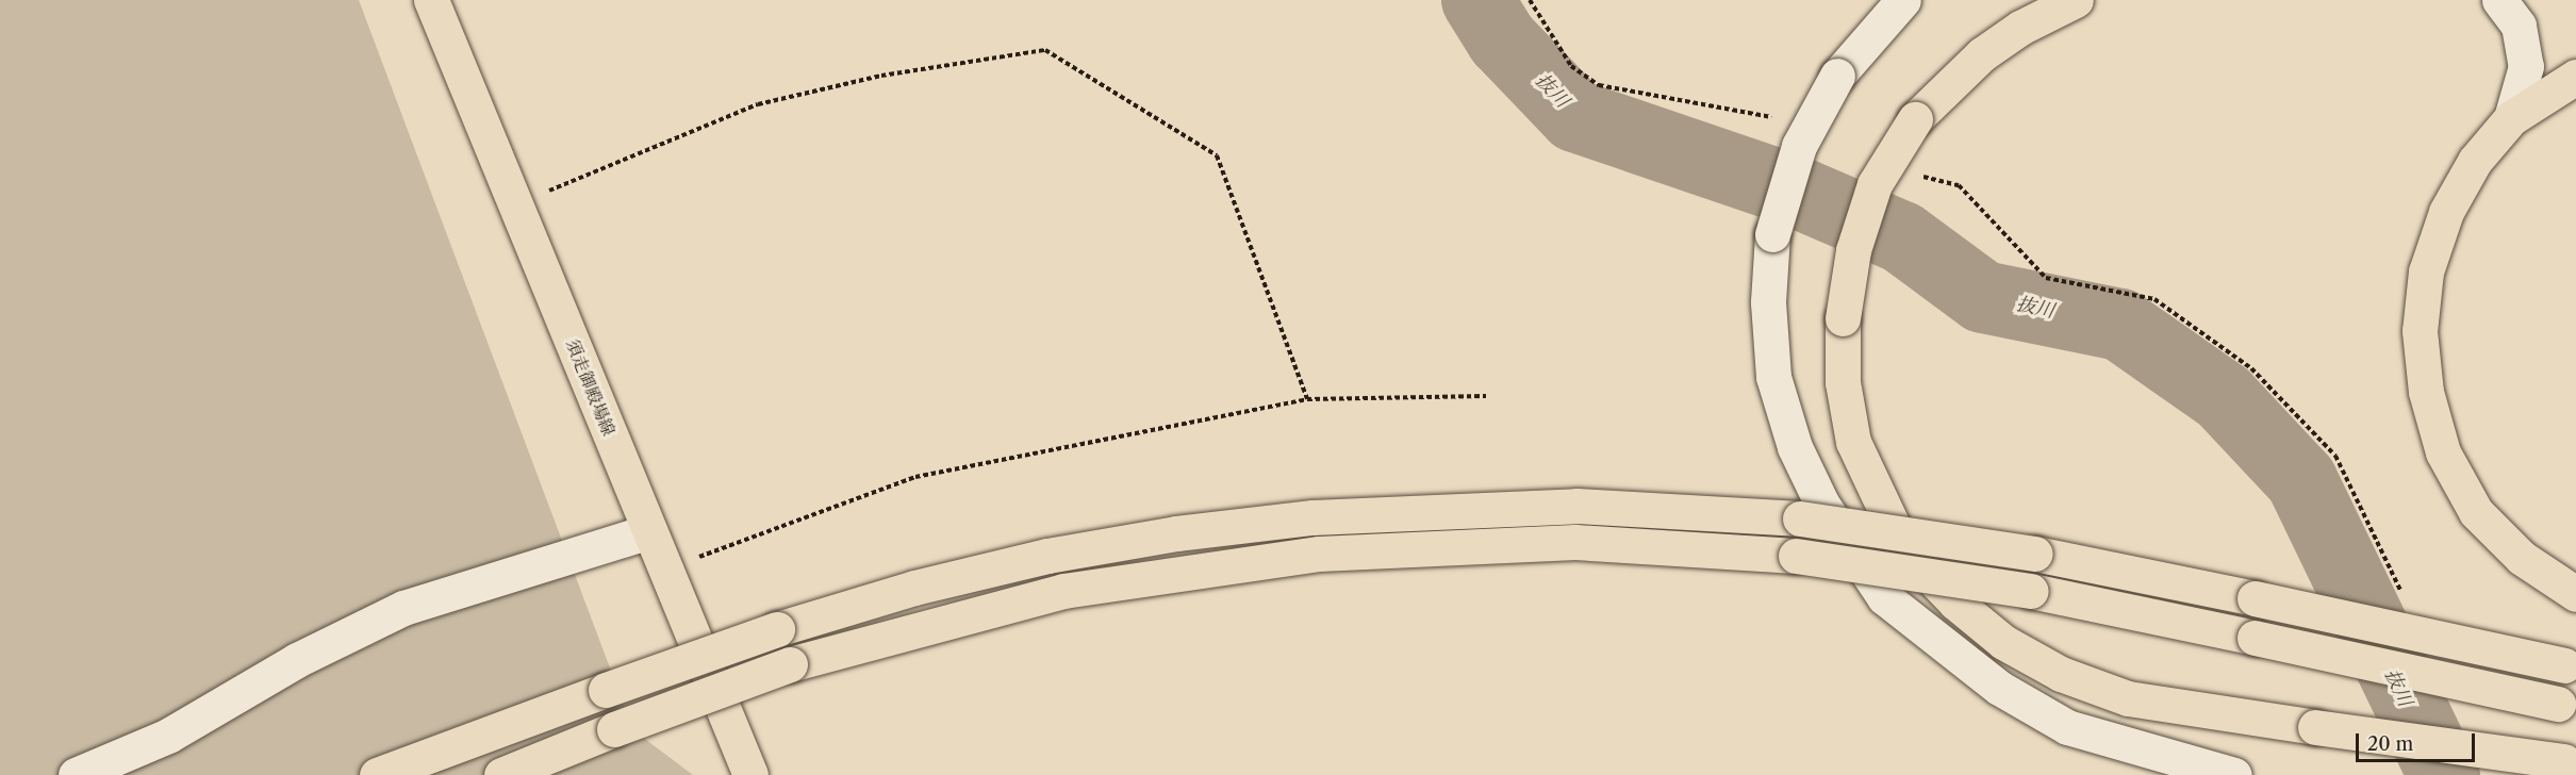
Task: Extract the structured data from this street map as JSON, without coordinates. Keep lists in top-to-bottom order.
{
  "streets": {
    "main road": ["須走御殿場線"]
  },
  "water": ["抜川"],
  "scale_bar": "20 m"
}
